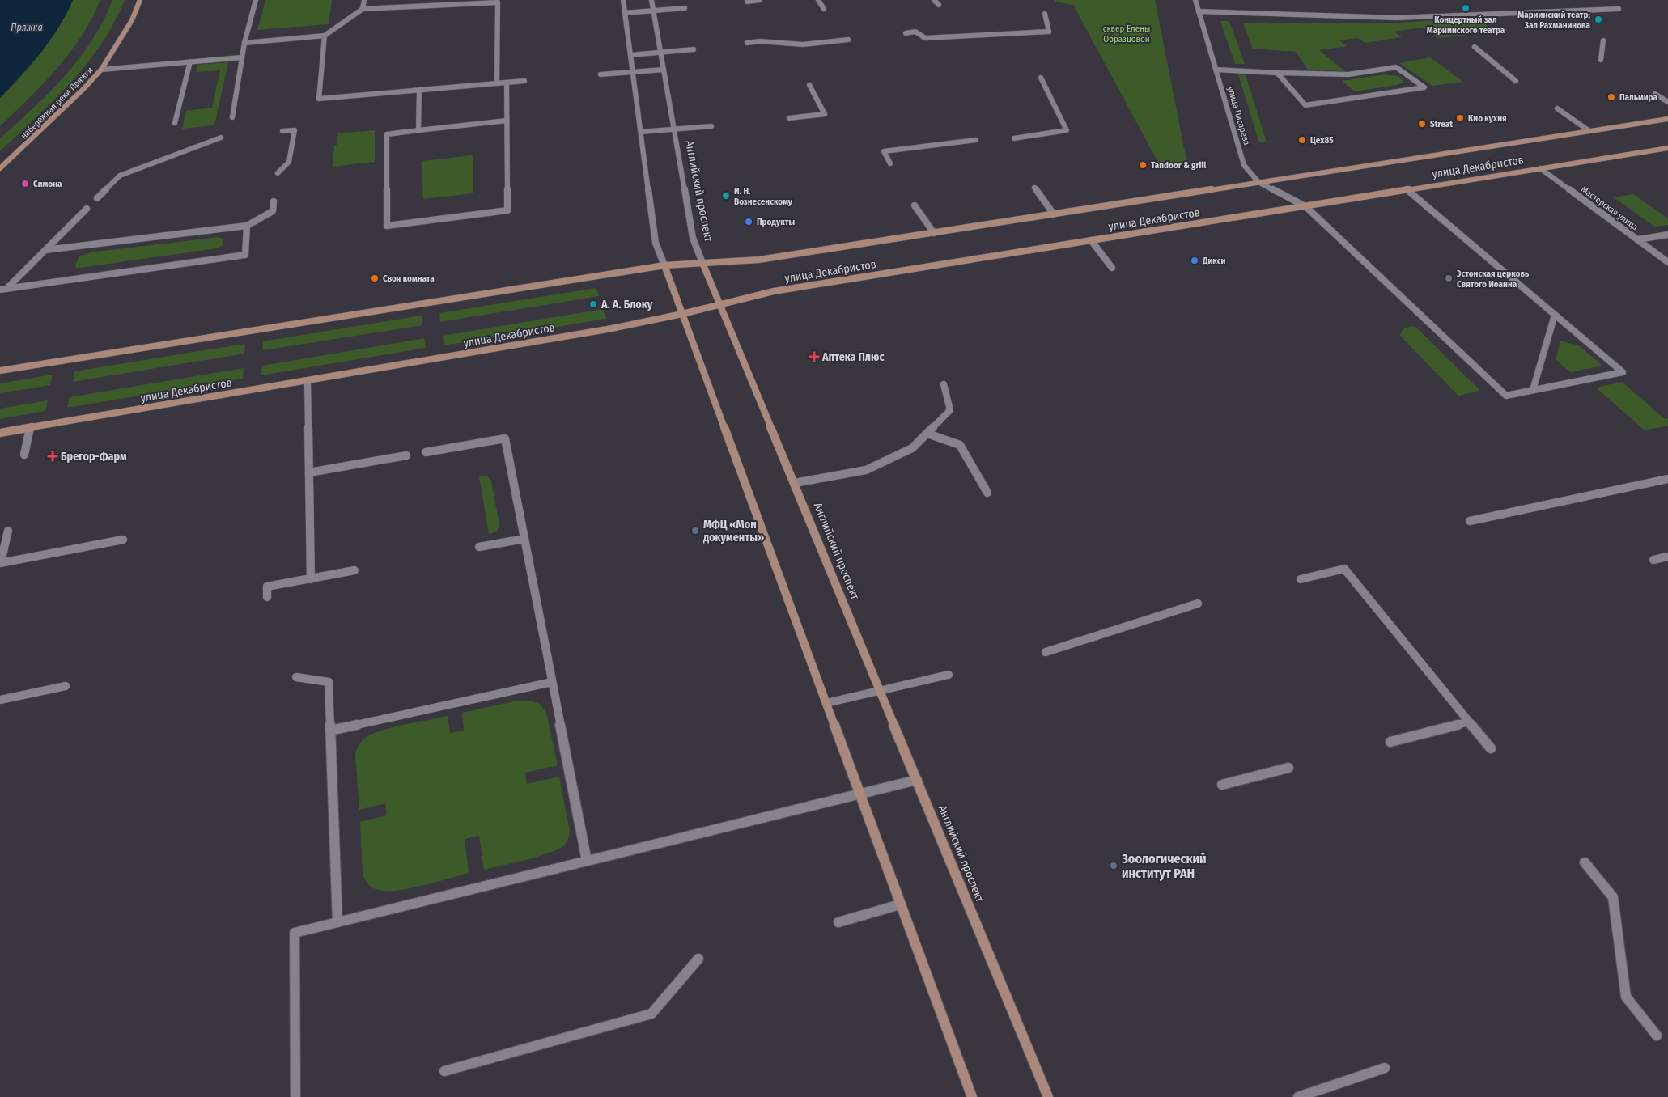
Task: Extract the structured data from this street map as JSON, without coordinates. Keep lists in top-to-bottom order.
{
  "streets": {
    "main road": ["набережная реки Пряжки", "улица Декабристов", "Английский проспект"],
    "street": ["улица Писарева", "Мастерская улица"]
  },
  "crossings": [
    ["улица Писарева", "улица Декабристов"],
    ["улица Декабристов", "Английский проспект"],
    ["улица Декабристов", "Мастерская улица"]
  ],
  "water": ["Пряжка"],
  "parks": ["сквер Елены Образцовой"],
  "places": {
    "other": [
      "Концертный зал Мариинского театра",
      "Мариинский театр; Зал Рахманинова",
      "Пальмира",
      "Кио кухня",
      "Streat",
      "Цех85",
      "Tandoor & grill",
      "Симона",
      "И. Н. Вознесенскому",
      "Продукты",
      "Дикси",
      "Своя комната",
      "Эстонская церковь Святого Иоанна",
      "А. А. Блоку",
      "МФЦ «Мои документы»",
      "Зоологический институт РАН"
    ],
    "health": ["Аптека Плюс", "Брегор-Фарм"]
  }
}
